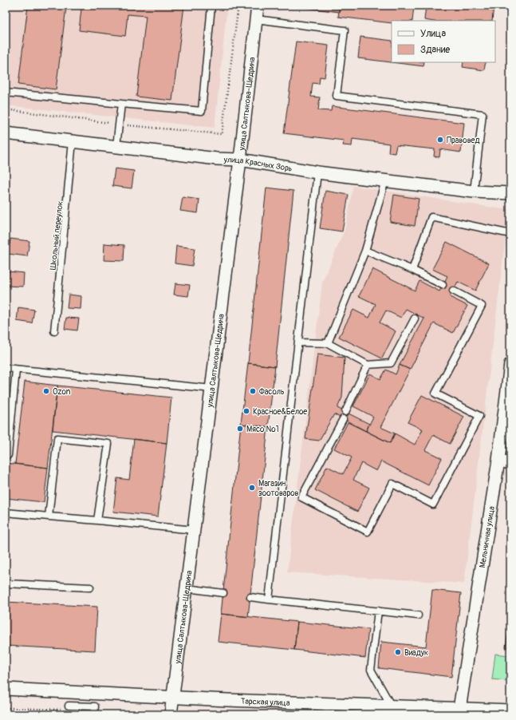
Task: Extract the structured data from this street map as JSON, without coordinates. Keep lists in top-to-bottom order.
{
  "streets": {
    "street": [
      "улица Салтыкова-Щедрина",
      "улица Красных Зорь",
      "Мельничная улица",
      "Тарская улица"
    ],
    "lane": ["Школьный переулок"]
  },
  "crossings": [
    ["улица Салтыкова-Щедрина", "улица Красных Зорь"],
    ["улица Салтыкова-Щедрина", "Тарская улица"],
    ["улица Красных Зорь", "Школьный переулок"],
    ["Мельничная улица", "Тарская улица"]
  ],
  "places": [
    "Правовед",
    "Ozon",
    "Фасоль",
    "Красное&Белое",
    "Мясо №1",
    "Магазин зоотоваров",
    "Виадук"
  ],
  "legend": ["Улица", "Здание"]
}
